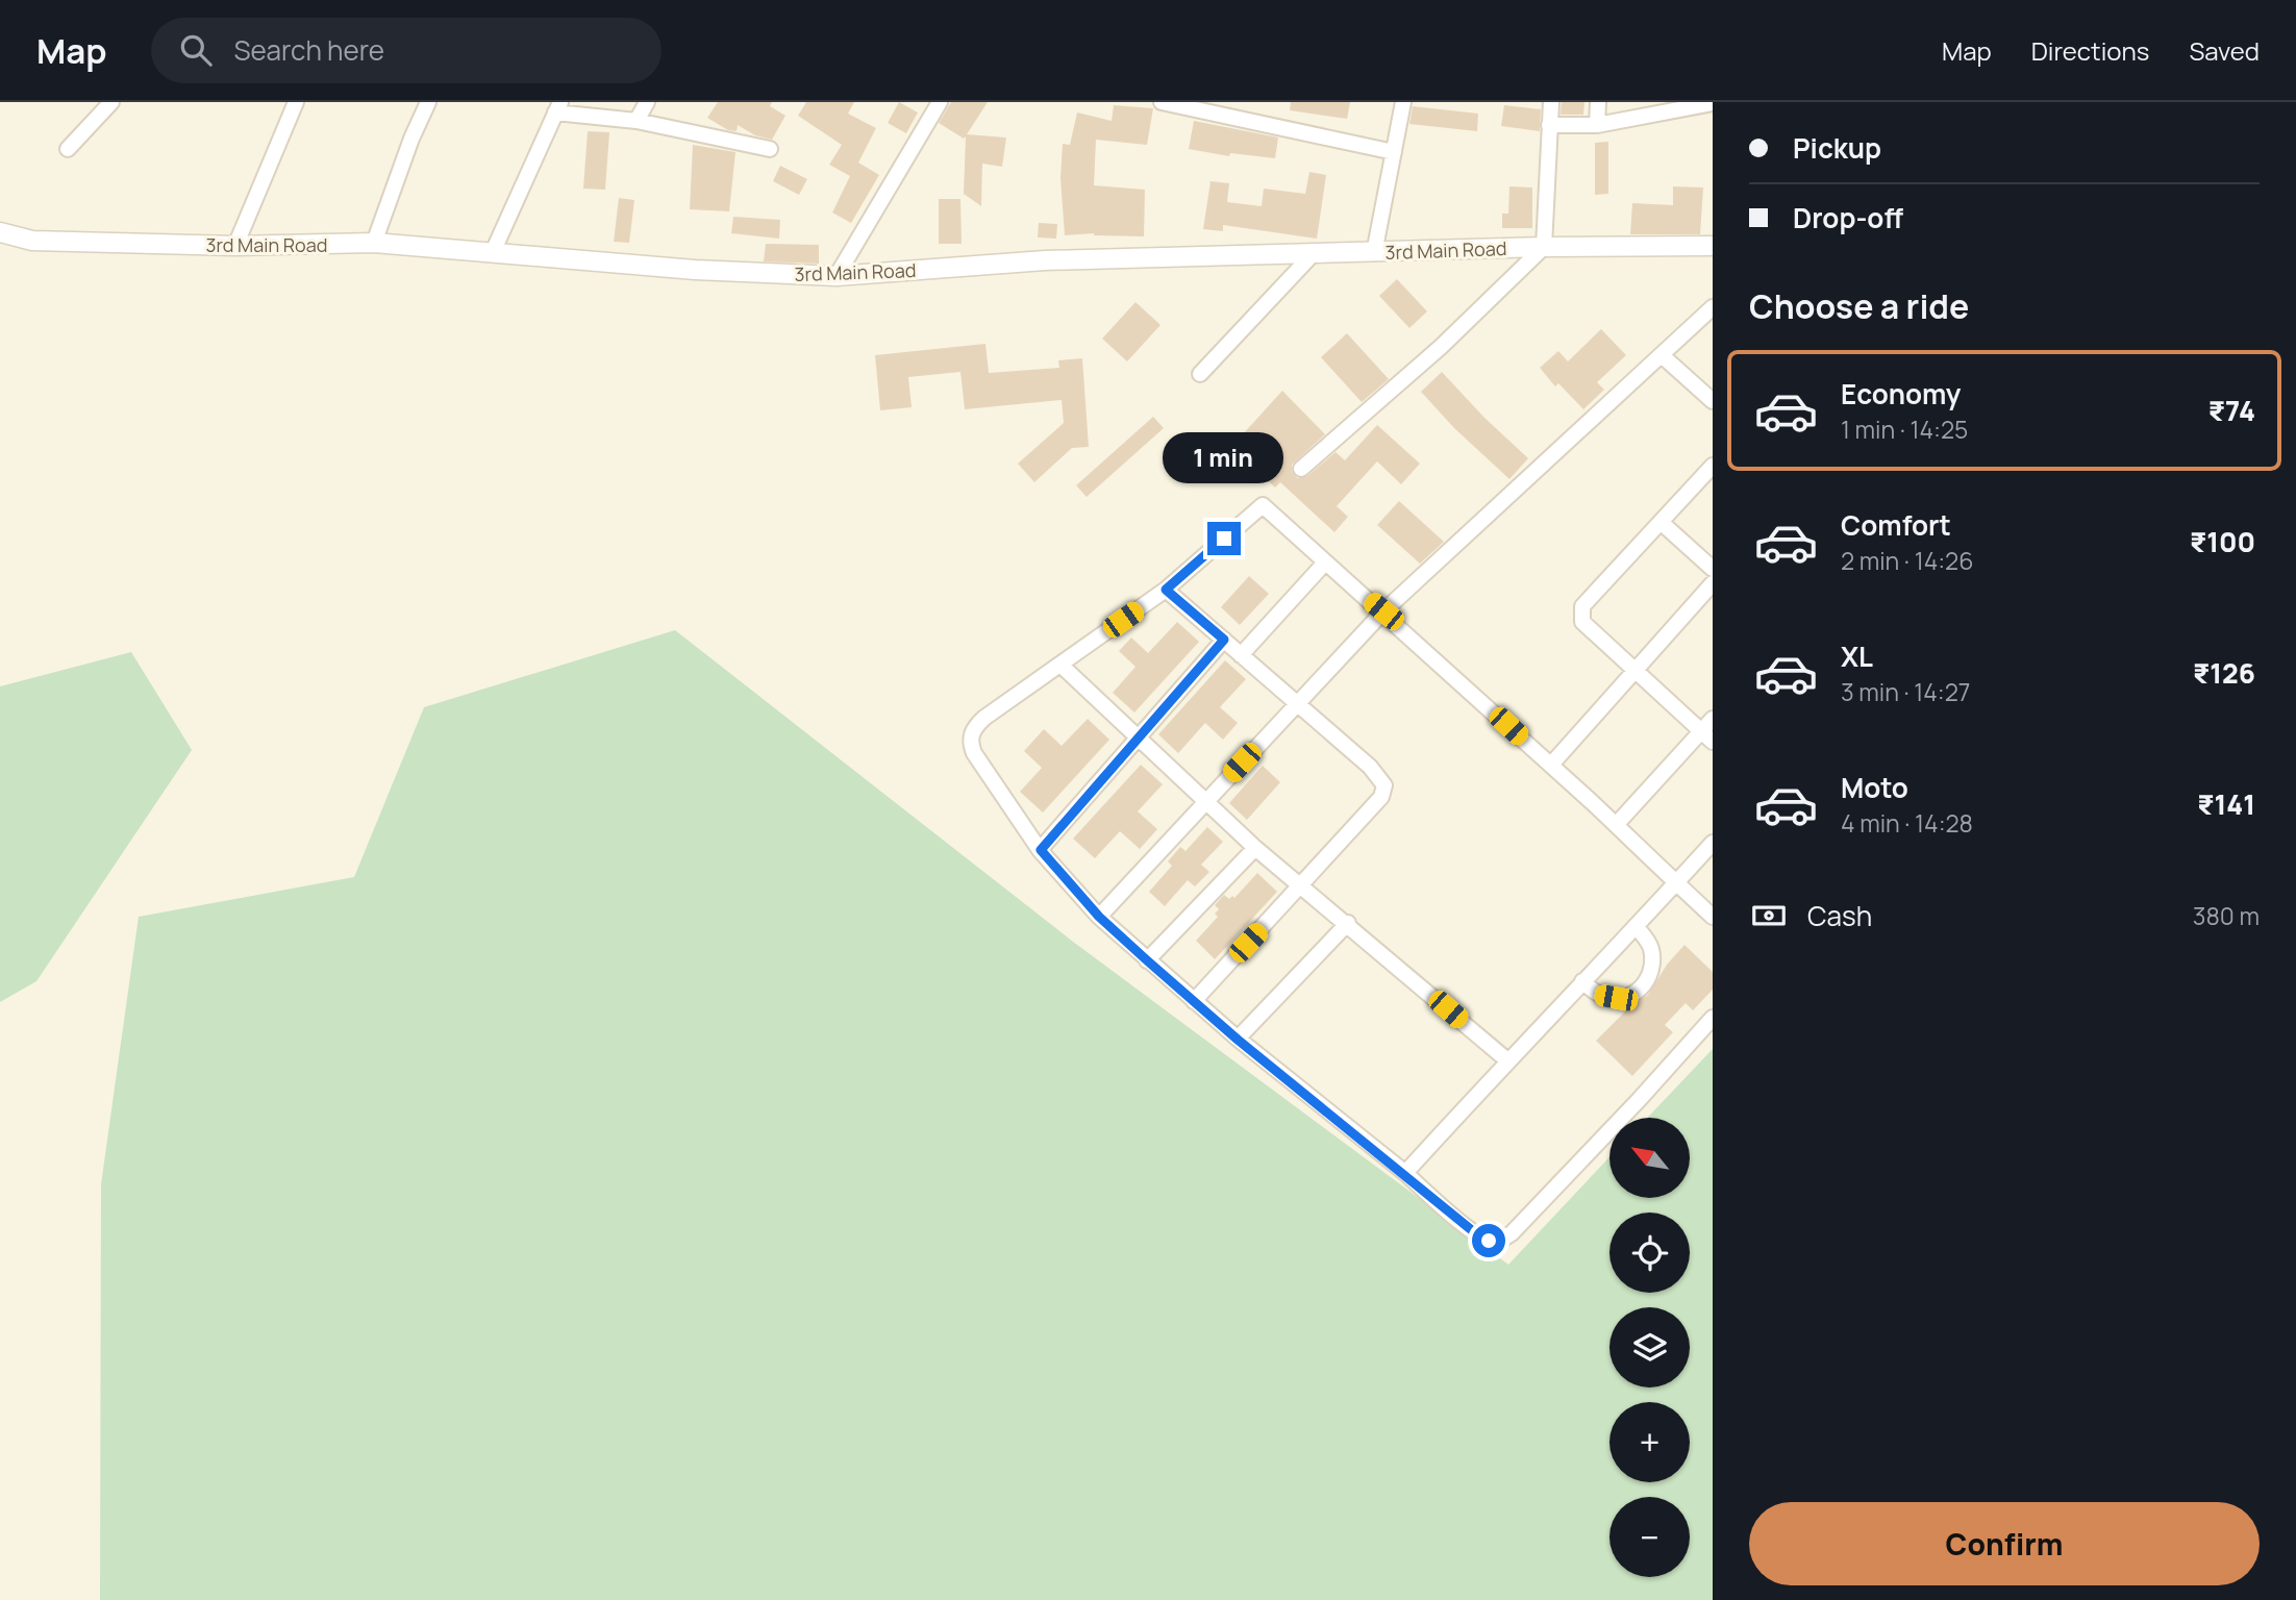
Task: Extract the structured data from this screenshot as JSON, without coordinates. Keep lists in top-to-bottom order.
{
  "streets": {
    "street": ["3rd Main Road"]
  },
  "north": "top left",
  "page": {
    "header": "Map",
    "search": "Search here",
    "nav": ["Map", "Directions", "Saved"],
    "banner": ["Pickup", "Drop-off"],
    "heading": "Choose a ride",
    "list": [
      {
        "name": "Economy",
        "note": "1 min · 14:25",
        "value": "₹74"
      },
      {
        "name": "Comfort",
        "note": "2 min · 14:26",
        "value": "₹100"
      },
      {
        "name": "XL",
        "note": "3 min · 14:27",
        "value": "₹126"
      },
      {
        "name": "Moto",
        "note": "4 min · 14:28",
        "value": "₹141"
      }
    ],
    "bubble": "1 min",
    "pay": ["Cash", "380 m"],
    "map_buttons": ["+", "−"],
    "buttons": "Confirm"
  }
}
